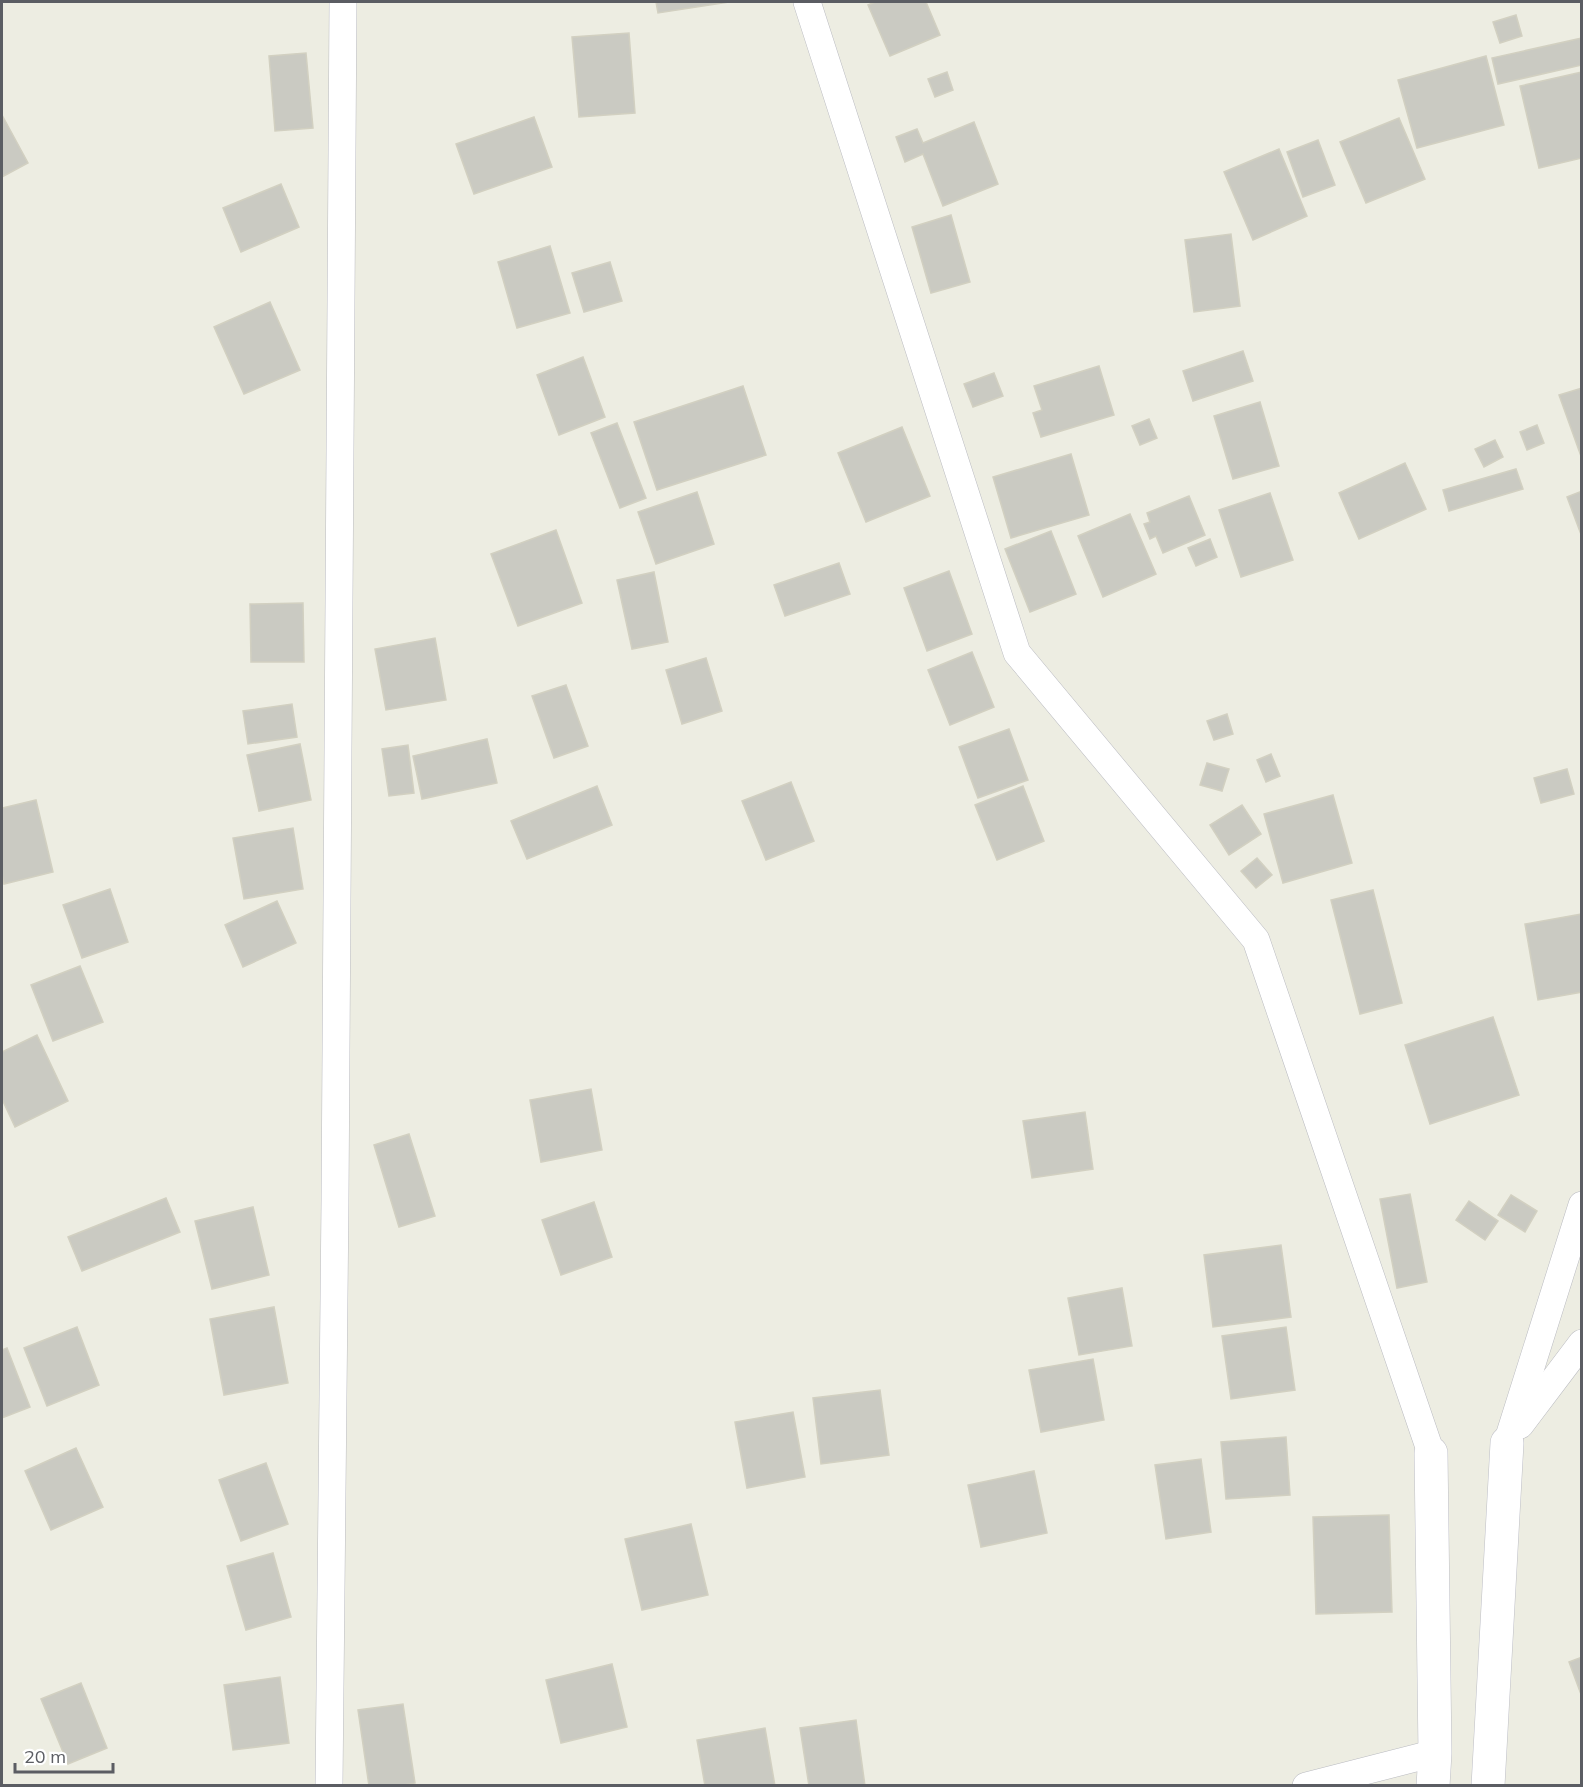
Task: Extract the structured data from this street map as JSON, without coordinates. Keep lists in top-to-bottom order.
{
  "scale_bar": "20 m"
}
